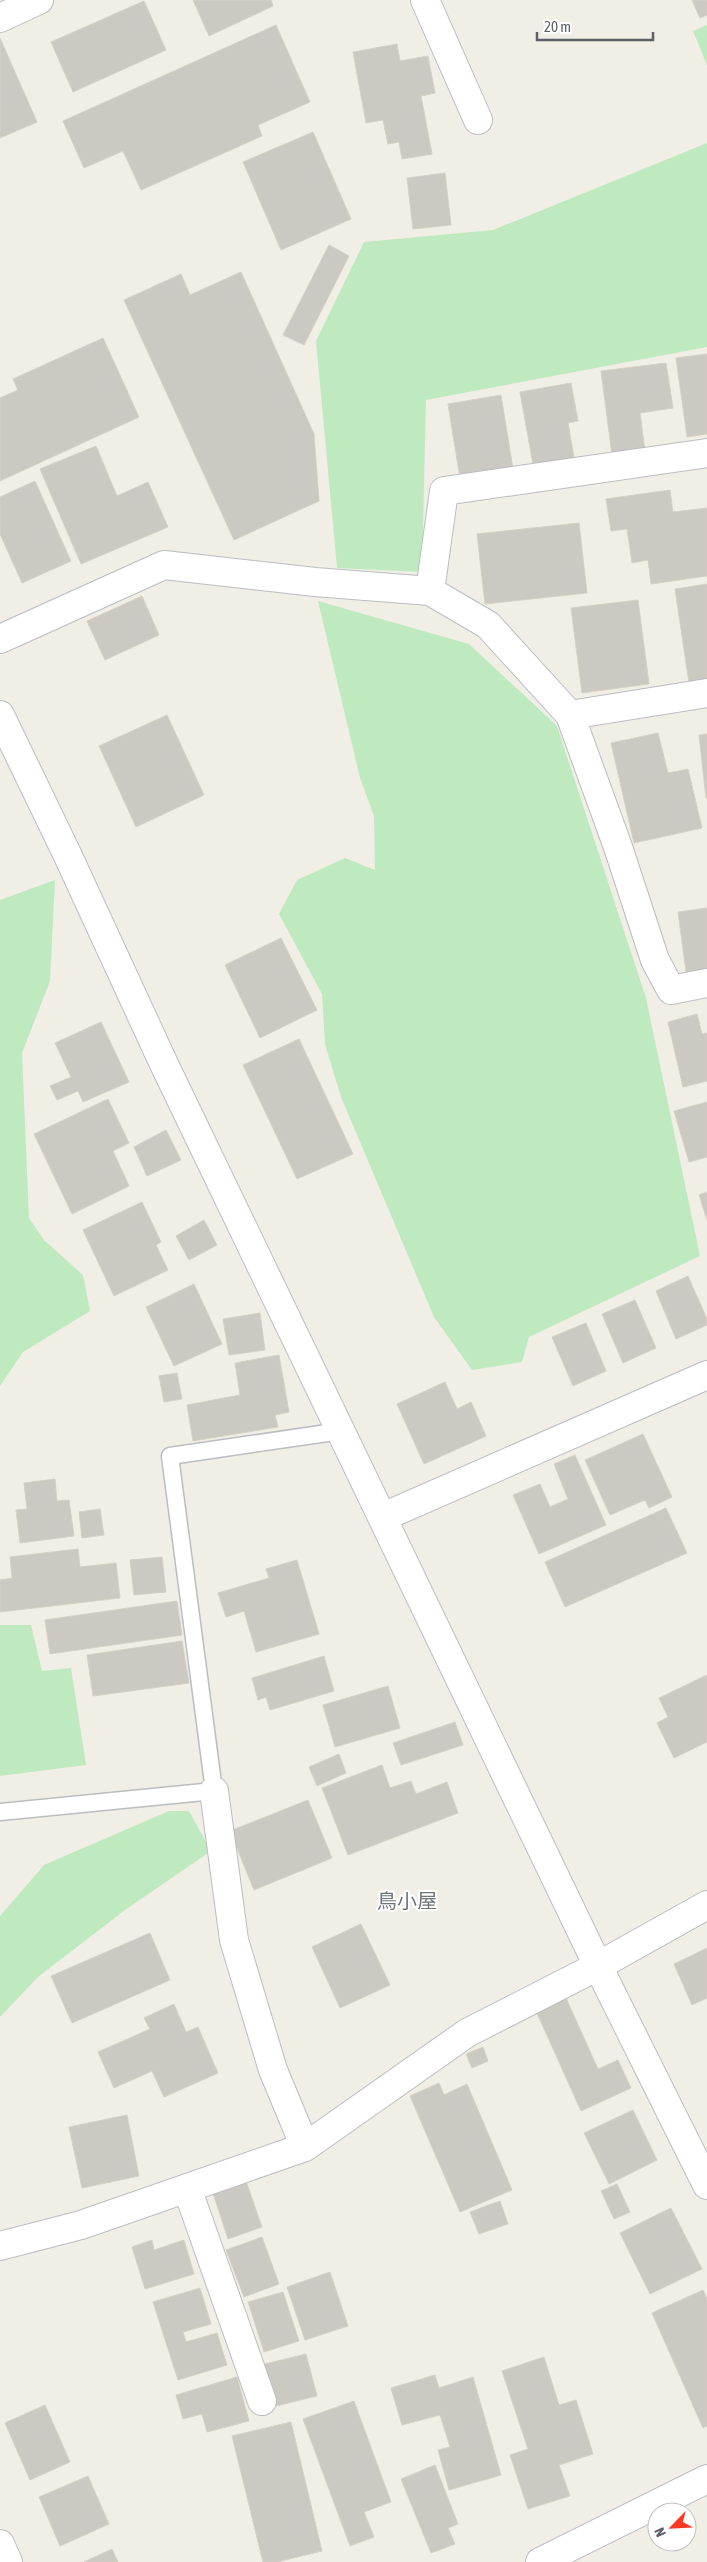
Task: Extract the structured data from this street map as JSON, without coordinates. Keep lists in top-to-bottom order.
{
  "districts": ["鳥小屋"],
  "scale_bar": "20 m",
  "north": "bottom left"
}
